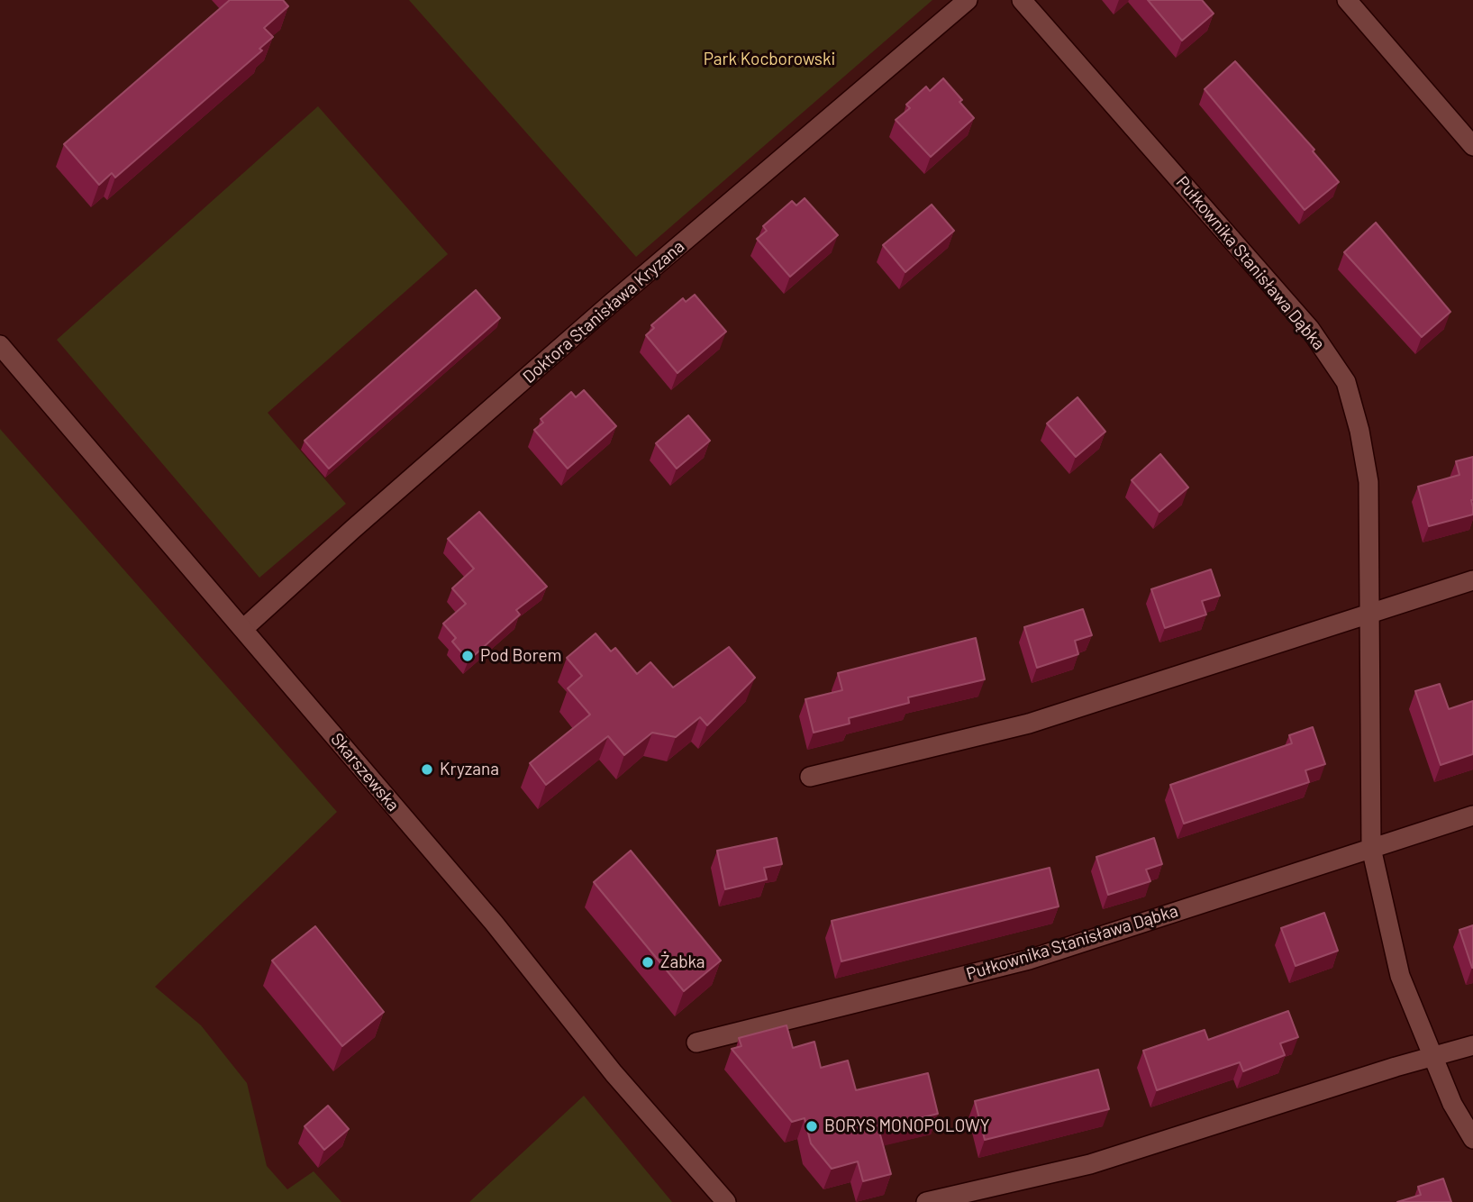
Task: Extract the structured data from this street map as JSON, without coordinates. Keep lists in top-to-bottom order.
{
  "streets": {
    "street": ["Pułkownika Stanisława Dąbka", "Doktora Stanisława Kryzana", "Skarszewska"]
  },
  "crossings": [
    ["Doktora Stanisława Kryzana", "Skarszewska"]
  ],
  "parks": ["Park Kocborowski"],
  "places": [
    "Pod Borem",
    "Kryzana",
    "Żabka",
    "BORYS MONOPOLOWY"
  ]
}
